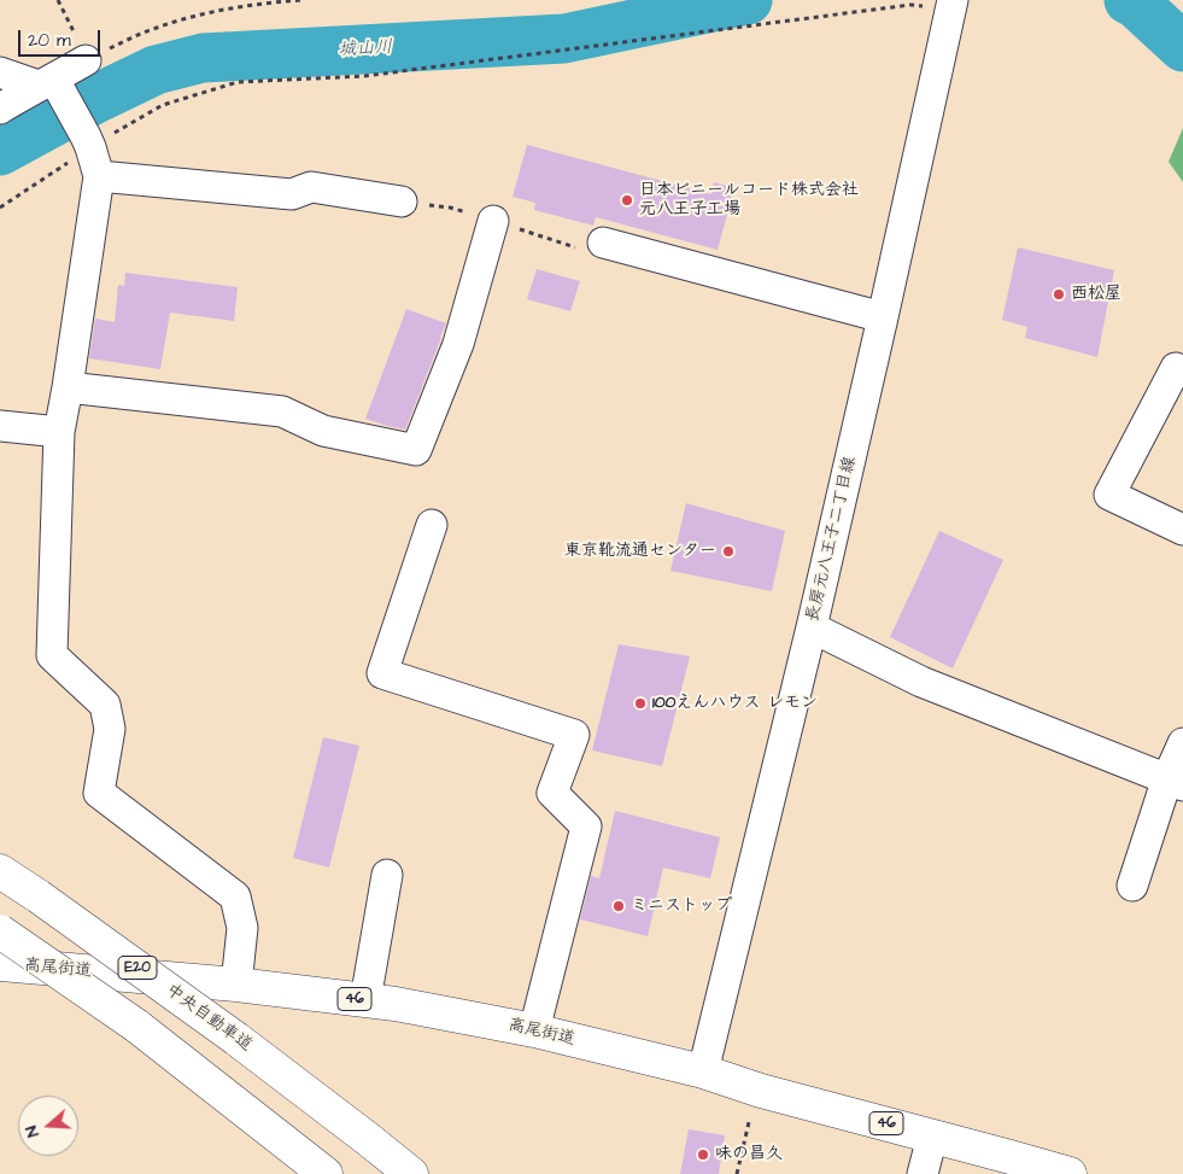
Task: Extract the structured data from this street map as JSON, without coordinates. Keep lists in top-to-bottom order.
{
  "streets": {
    "main road": [
      "E20",
      "高尾街道",
      "46",
      "中央自動車道"
    ],
    "street": ["長房元八王子二丁目線"]
  },
  "crossings": [
    ["長房元八王子二丁目線", "高尾街道"]
  ],
  "water": ["城山川"],
  "places": [
    "日本ビニールコード株式会社 元八王子工場",
    "西松屋",
    "東京靴流通センター",
    "100えんハウス レモン",
    "ミニストップ",
    "味の昌久"
  ],
  "scale_bar": "20 m",
  "north": "left"
}
